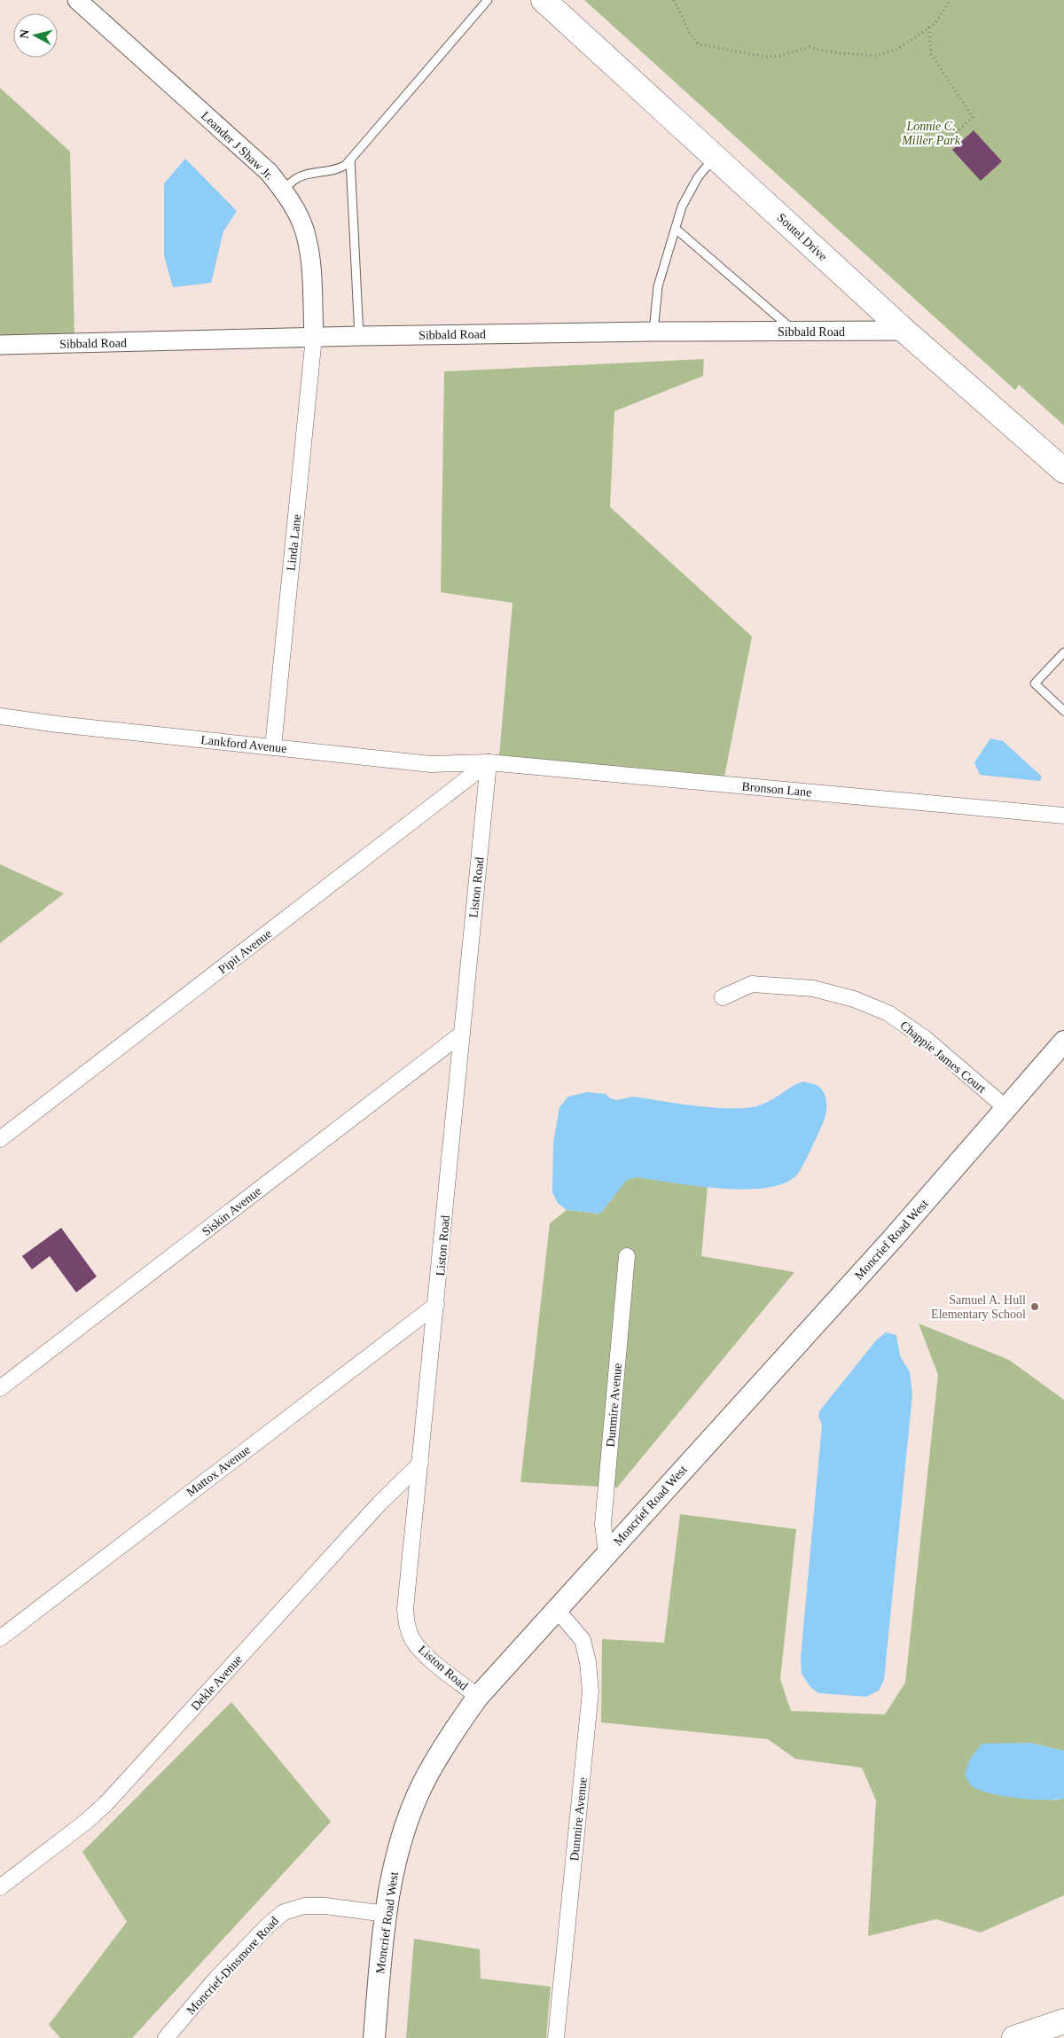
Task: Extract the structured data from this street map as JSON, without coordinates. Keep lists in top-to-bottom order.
{
  "streets": {
    "main road": ["Soutel Drive", "Moncrief Road West"],
    "street": [
      "Leander J Shaw Jr.",
      "Sibbald Road",
      "Linda Lane",
      "Lankford Avenue",
      "Bronson Lane",
      "Liston Road",
      "Pipit Avenue",
      "Chappie James Court",
      "Siskin Avenue",
      "Dunmire Avenue",
      "Mattox Avenue",
      "Dekle Avenue",
      "Moncrief-Dinsmore Road"
    ]
  },
  "crossings": [
    ["Leander J Shaw Jr.", "Sibbald Road"],
    ["Leander J Shaw Jr.", "Linda Lane"],
    ["Soutel Drive", "Sibbald Road"],
    ["Sibbald Road", "Linda Lane"],
    ["Linda Lane", "Lankford Avenue"],
    ["Lankford Avenue", "Bronson Lane"],
    ["Lankford Avenue", "Liston Road"],
    ["Lankford Avenue", "Pipit Avenue"],
    ["Bronson Lane", "Liston Road"],
    ["Bronson Lane", "Pipit Avenue"],
    ["Liston Road", "Pipit Avenue"],
    ["Liston Road", "Siskin Avenue"],
    ["Liston Road", "Moncrief Road West"],
    ["Liston Road", "Mattox Avenue"],
    ["Liston Road", "Dekle Avenue"],
    ["Chappie James Court", "Moncrief Road West"],
    ["Moncrief Road West", "Dunmire Avenue"],
    ["Moncrief Road West", "Moncrief-Dinsmore Road"]
  ],
  "parks": ["Lonnie C. Miller Park"],
  "places": ["Samuel A. Hull Elementary School"],
  "north": "left"
}
